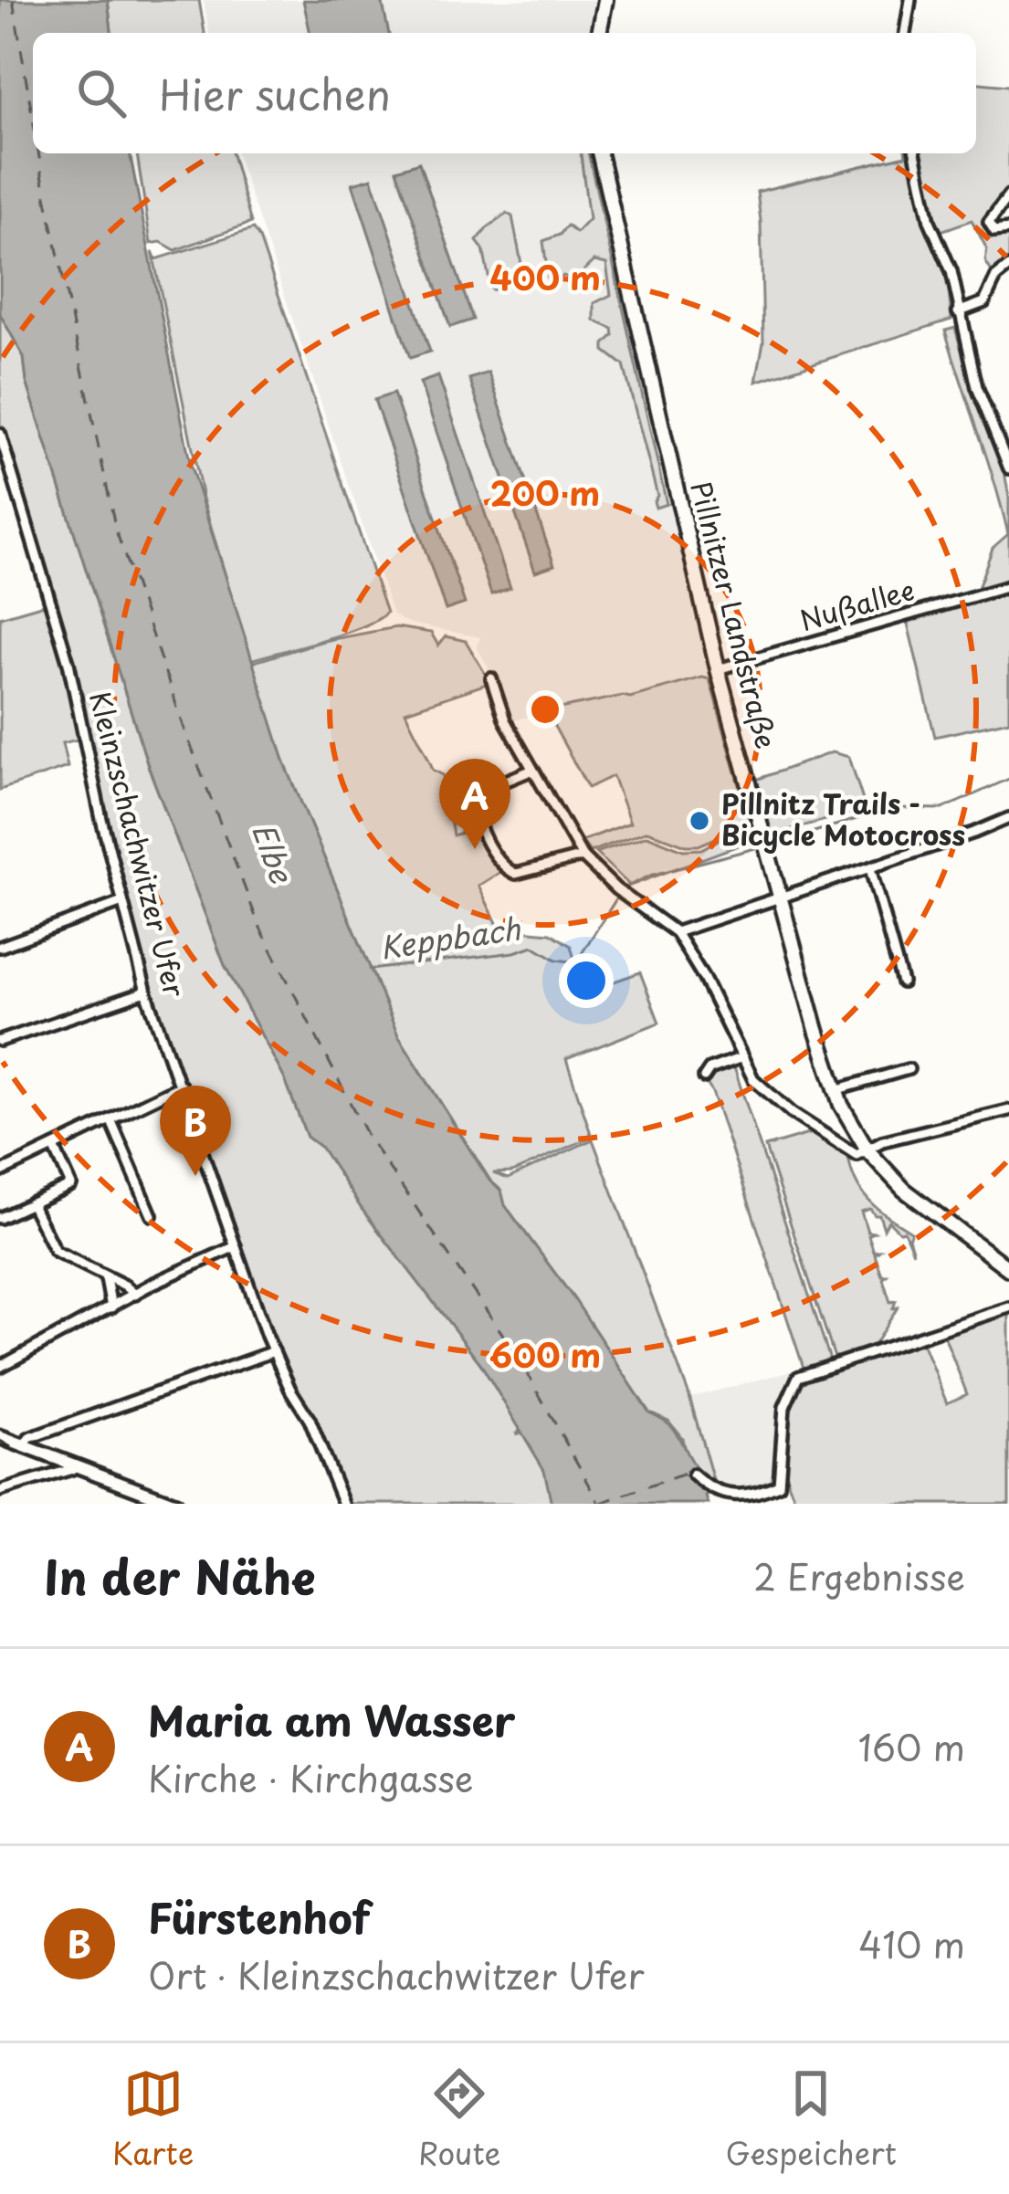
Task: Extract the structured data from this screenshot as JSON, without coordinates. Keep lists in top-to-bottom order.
{
  "streets": {
    "main road": ["Pillnitzer Landstraße"],
    "street": ["Nußallee", "Kleinzschachwitzer Ufer"]
  },
  "crossings": [
    ["Nußallee", "Pillnitzer Landstraße"]
  ],
  "water": ["Elbe", "Keppbach"],
  "places": ["Pillnitz Trails - Bicycle Motocross"],
  "page": {
    "search": "Hier suchen",
    "pins": ["A", "B"],
    "heading": ["In der Nähe", "2 Ergebnisse"],
    "list": [
      {
        "mark": "A",
        "name": "Maria am Wasser",
        "note": "Kirche · Kirchgasse",
        "value": "160 m"
      },
      {
        "mark": "B",
        "name": "Fürstenhof",
        "note": "Ort · Kleinzschachwitzer Ufer",
        "value": "410 m"
      }
    ],
    "nav": ["Karte", "Route", "Gespeichert"]
  },
  "rings": ["400 m", "200 m", "600 m"]
}
